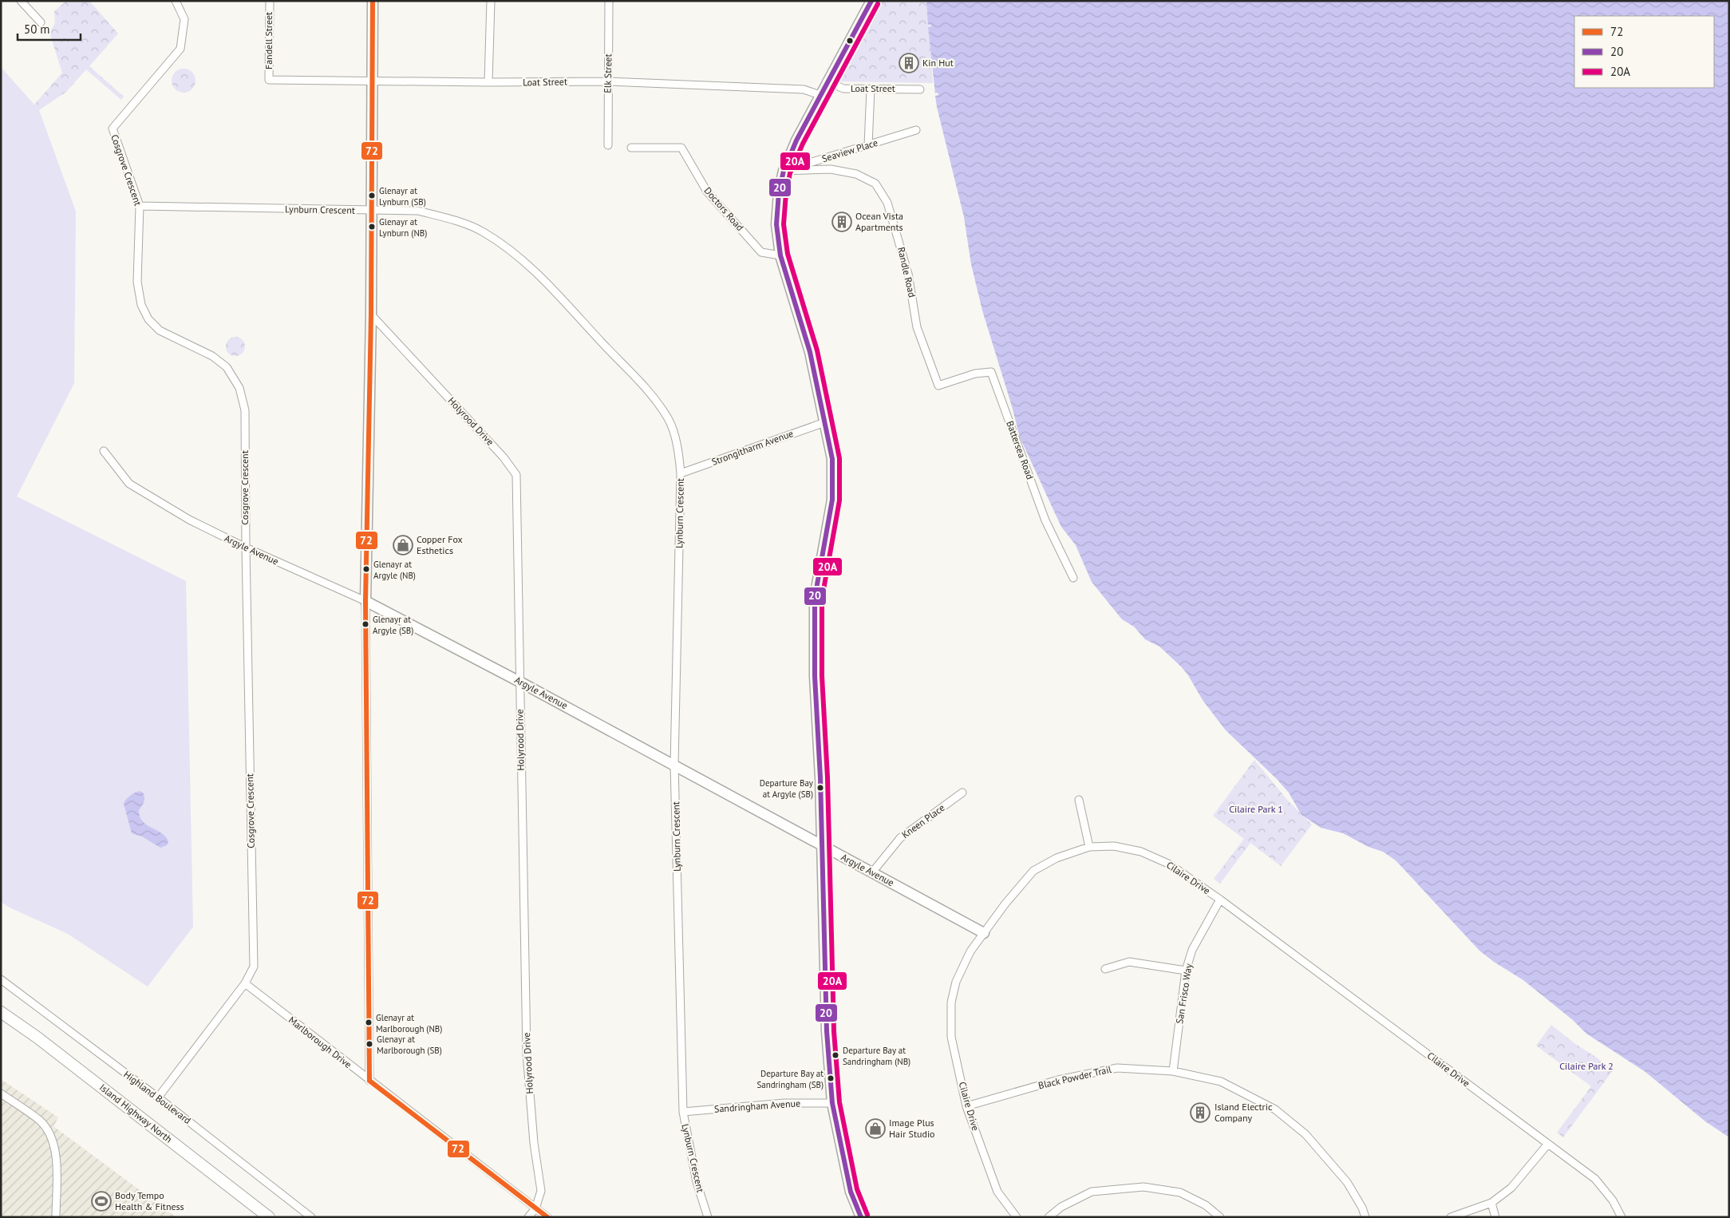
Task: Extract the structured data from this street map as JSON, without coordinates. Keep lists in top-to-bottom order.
{
  "streets": {
    "main road": ["Island Highway North"],
    "street": [
      "Fandell Street",
      "Elk Street",
      "Loat Street",
      "Seaview Place",
      "Cosgrove Crescent",
      "Doctors Road",
      "Lynburn Crescent",
      "Randle Road",
      "Holyrood Drive",
      "Strongitharm Avenue",
      "Battersea Road",
      "Argyle Avenue",
      "Kneen Place",
      "Cilaire Drive",
      "San Frisco Way",
      "Marlborough Drive",
      "Black Powder Trail",
      "Highland Boulevard",
      "Sandringham Avenue"
    ]
  },
  "crossings": [
    ["Fandell Street", "Loat Street"],
    ["Elk Street", "Loat Street"],
    ["Seaview Place", "Randle Road"],
    ["Cosgrove Crescent", "Lynburn Crescent"],
    ["Cosgrove Crescent", "Argyle Avenue"],
    ["Cosgrove Crescent", "Marlborough Drive"],
    ["Cosgrove Crescent", "Highland Boulevard"],
    ["Lynburn Crescent", "Strongitharm Avenue"],
    ["Lynburn Crescent", "Argyle Avenue"],
    ["Lynburn Crescent", "Sandringham Avenue"],
    ["Randle Road", "Battersea Road"],
    ["Holyrood Drive", "Argyle Avenue"],
    ["Holyrood Drive", "Marlborough Drive"],
    ["Argyle Avenue", "Kneen Place"],
    ["Argyle Avenue", "Cilaire Drive"],
    ["Cilaire Drive", "San Frisco Way"],
    ["Cilaire Drive", "Black Powder Trail"],
    ["San Frisco Way", "Black Powder Trail"]
  ],
  "parks": ["Cilaire Park 1", "Cilaire Park 2"],
  "places": {
    "building": ["Kin Hut", "Ocean Vista Apartments", "Island Electric Company"],
    "other": [
      "Glenayr at Lynburn (SB)",
      "Glenayr at Lynburn (NB)",
      "Glenayr at Argyle (NB)",
      "Glenayr at Argyle (SB)",
      "Departure Bay at Argyle (SB)",
      "Glenayr at Marlborough (NB)",
      "Glenayr at Marlborough (SB)",
      "Departure Bay at Sandringham (NB)",
      "Departure Bay at Sandringham (SB)"
    ],
    "shop": ["Copper Fox Esthetics", "Image Plus Hair Studio"],
    "sports": ["Body Tempo Health & Fitness"]
  },
  "lines": ["transit line 72", "transit line 20", "transit line 20A"],
  "legend": ["72", "20", "20A"],
  "scale_bar": "50 m"
}
